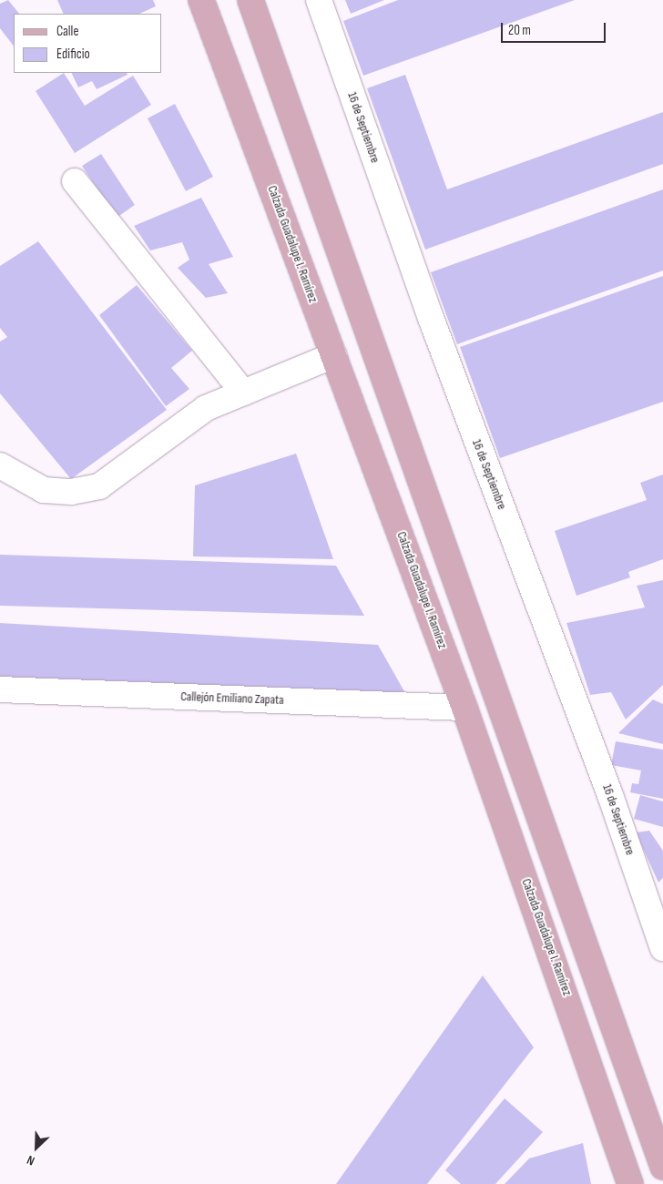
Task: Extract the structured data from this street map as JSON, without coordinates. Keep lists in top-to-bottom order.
{
  "streets": {
    "main road": ["Calzada Guadalupe I. Ramírez"],
    "street": ["16 de Septiembre", "Callejón Emiliano Zapata"]
  },
  "crossings": [
    ["Calzada Guadalupe I. Ramírez", "Callejón Emiliano Zapata"]
  ],
  "legend": ["Calle", "Edificio"],
  "scale_bar": "20 m",
  "north": "bottom left"
}
